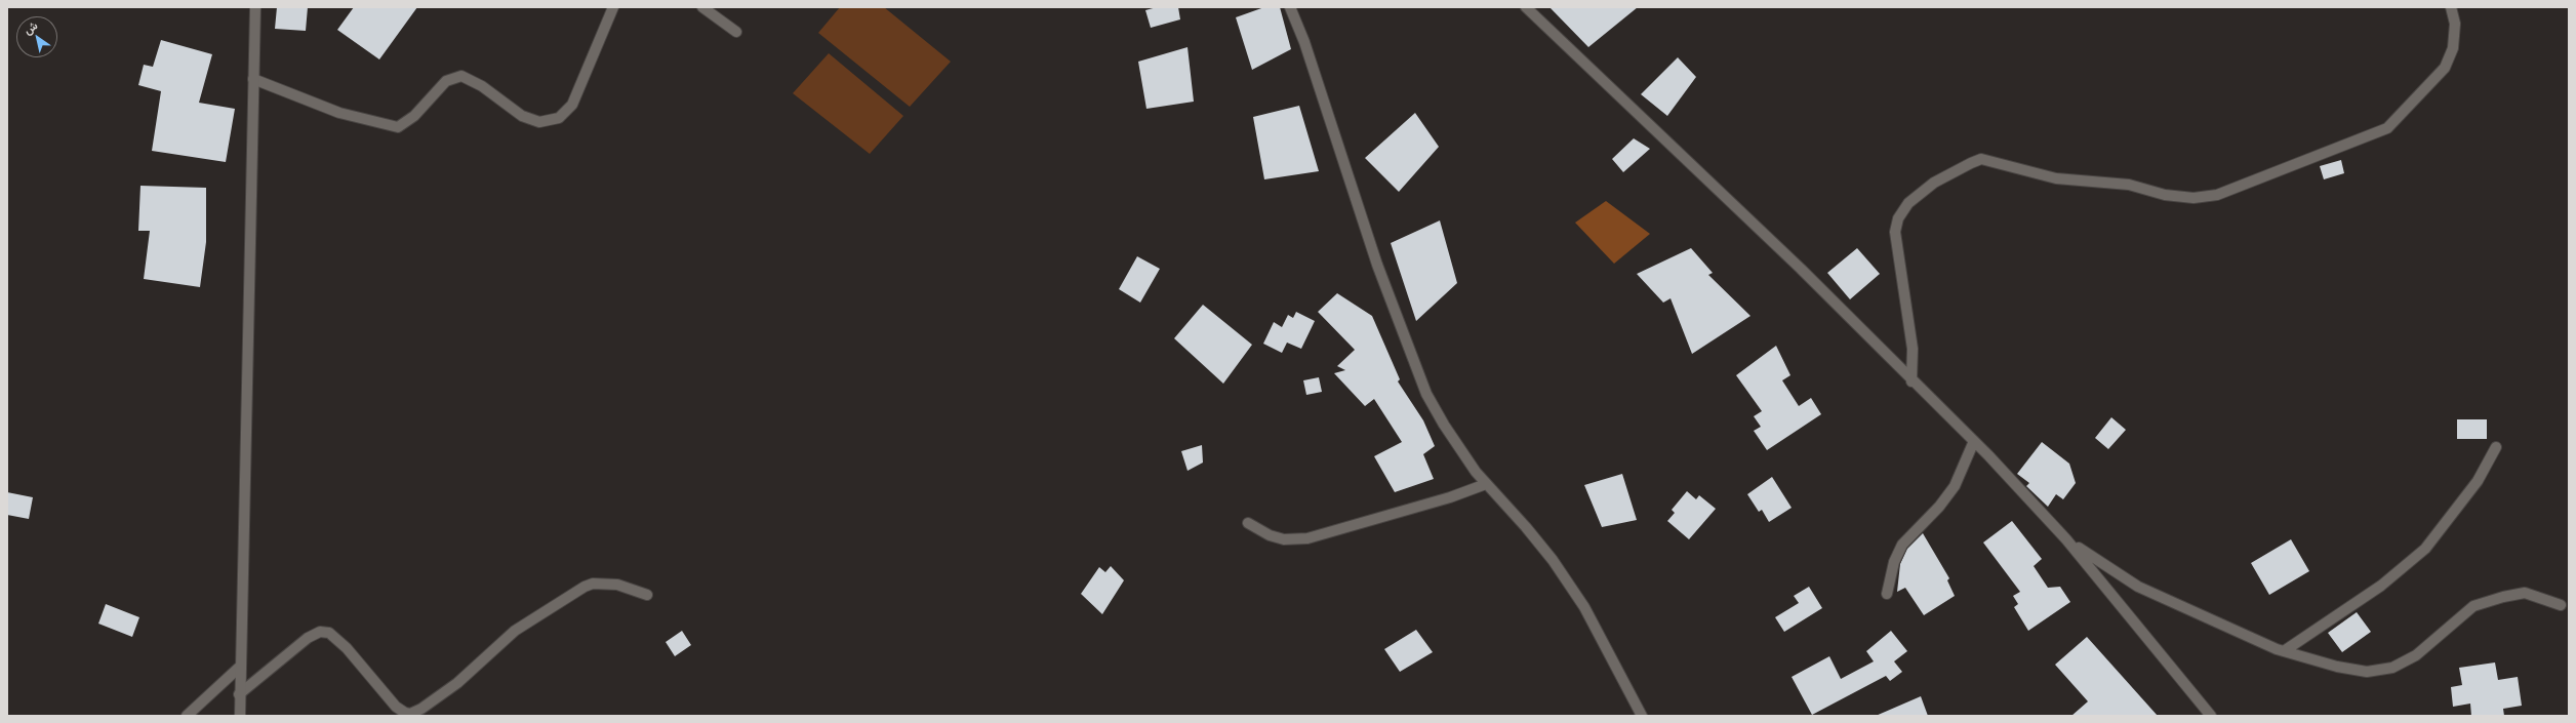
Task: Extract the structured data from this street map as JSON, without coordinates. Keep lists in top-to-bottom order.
{
  "north": "top left"
}
